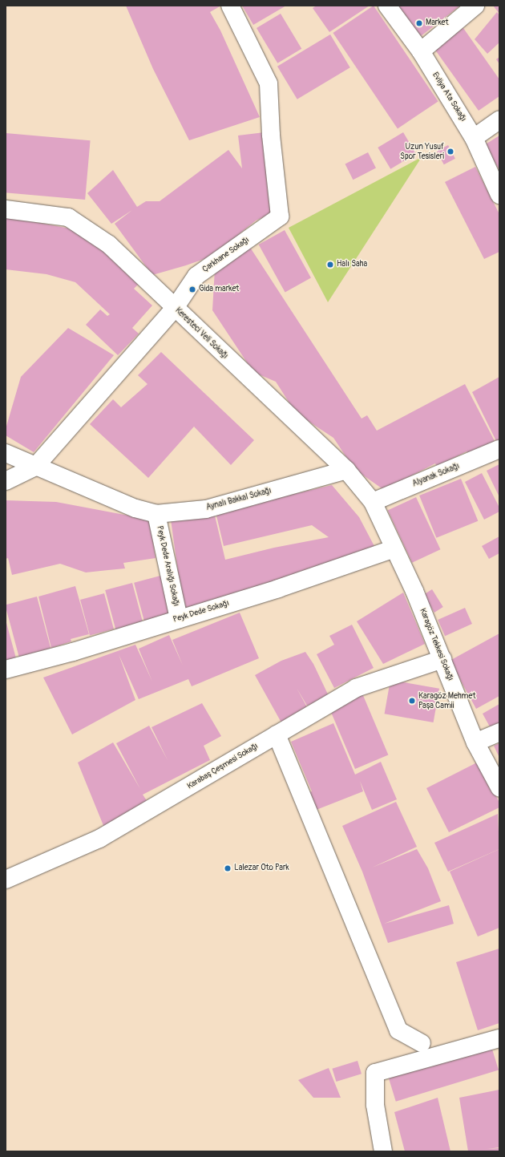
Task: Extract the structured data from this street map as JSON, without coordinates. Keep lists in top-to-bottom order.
{
  "streets": {
    "street": [
      "Evliya Ata Sokağı",
      "Çarkhane Sokağı",
      "Keresteci Veli Sokağı",
      "Alyanak Sokağı",
      "Aynalı Bakkal Sokağı",
      "Peyk Dede Aralığı Sokağı",
      "Peyk Dede Sokağı",
      "Karagöz Tekkesi Sokağı",
      "Karabaş Çeşmesi Sokağı"
    ]
  },
  "crossings": [
    ["Çarkhane Sokağı", "Keresteci Veli Sokağı"],
    ["Çarkhane Sokağı", "Aynalı Bakkal Sokağı"],
    ["Keresteci Veli Sokağı", "Alyanak Sokağı"],
    ["Keresteci Veli Sokağı", "Aynalı Bakkal Sokağı"],
    ["Keresteci Veli Sokağı", "Karagöz Tekkesi Sokağı"],
    ["Alyanak Sokağı", "Karagöz Tekkesi Sokağı"],
    ["Aynalı Bakkal Sokağı", "Peyk Dede Aralığı Sokağı"],
    ["Peyk Dede Aralığı Sokağı", "Peyk Dede Sokağı"],
    ["Peyk Dede Sokağı", "Karagöz Tekkesi Sokağı"],
    ["Karagöz Tekkesi Sokağı", "Karabaş Çeşmesi Sokağı"]
  ],
  "places": [
    "Market",
    "Uzun Yusuf Spor Tesisleri",
    "Halı Saha",
    "Gida market",
    "Karagöz Mehmet Paşa Camii",
    "Lalezar Oto Park"
  ]
}
